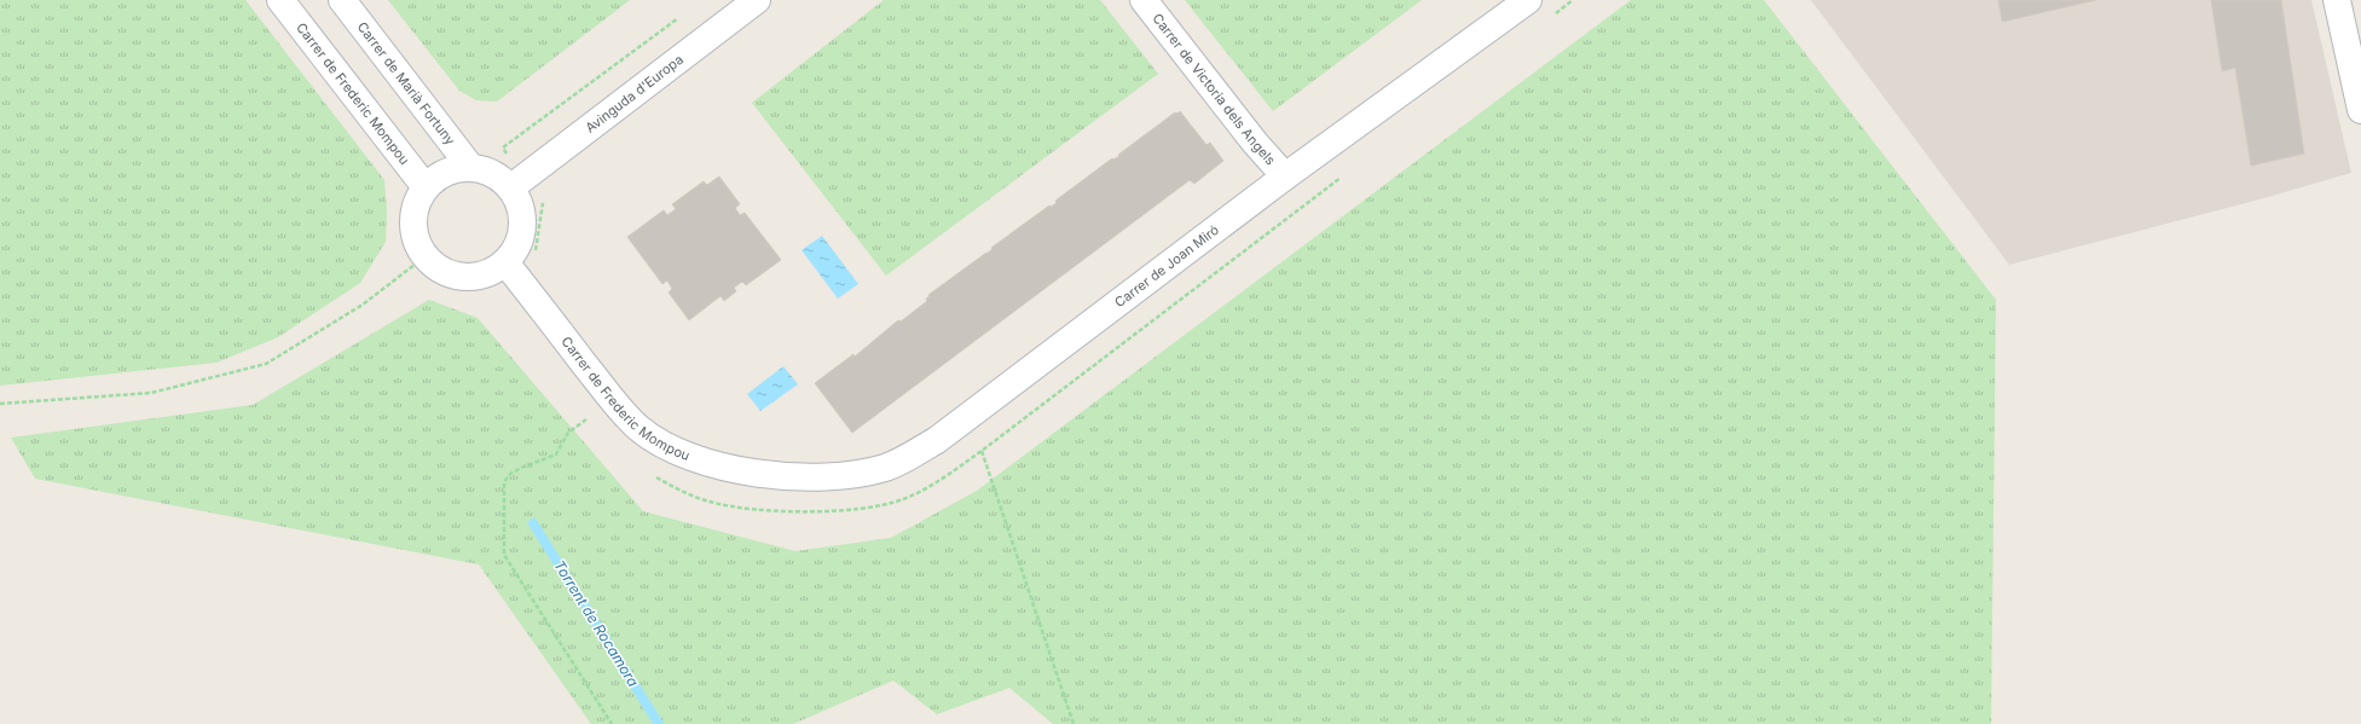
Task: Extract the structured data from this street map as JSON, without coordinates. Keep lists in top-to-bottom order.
{
  "streets": {
    "street": [
      "Carrer de Marià Fortuny",
      "Carrer de Victoria dels Angels",
      "Carrer de Frederic Mompou",
      "Avinguda d'Europa",
      "Carrer de Joan Miró"
    ]
  },
  "crossings": [
    ["Carrer de Marià Fortuny", "Carrer de Frederic Mompou"],
    ["Carrer de Marià Fortuny", "Avinguda d'Europa"],
    ["Carrer de Victoria dels Angels", "Carrer de Joan Miró"],
    ["Carrer de Frederic Mompou", "Avinguda d'Europa"],
    ["Carrer de Frederic Mompou", "Carrer de Joan Miró"]
  ],
  "water": ["Torrent de Rocamora"]
}
